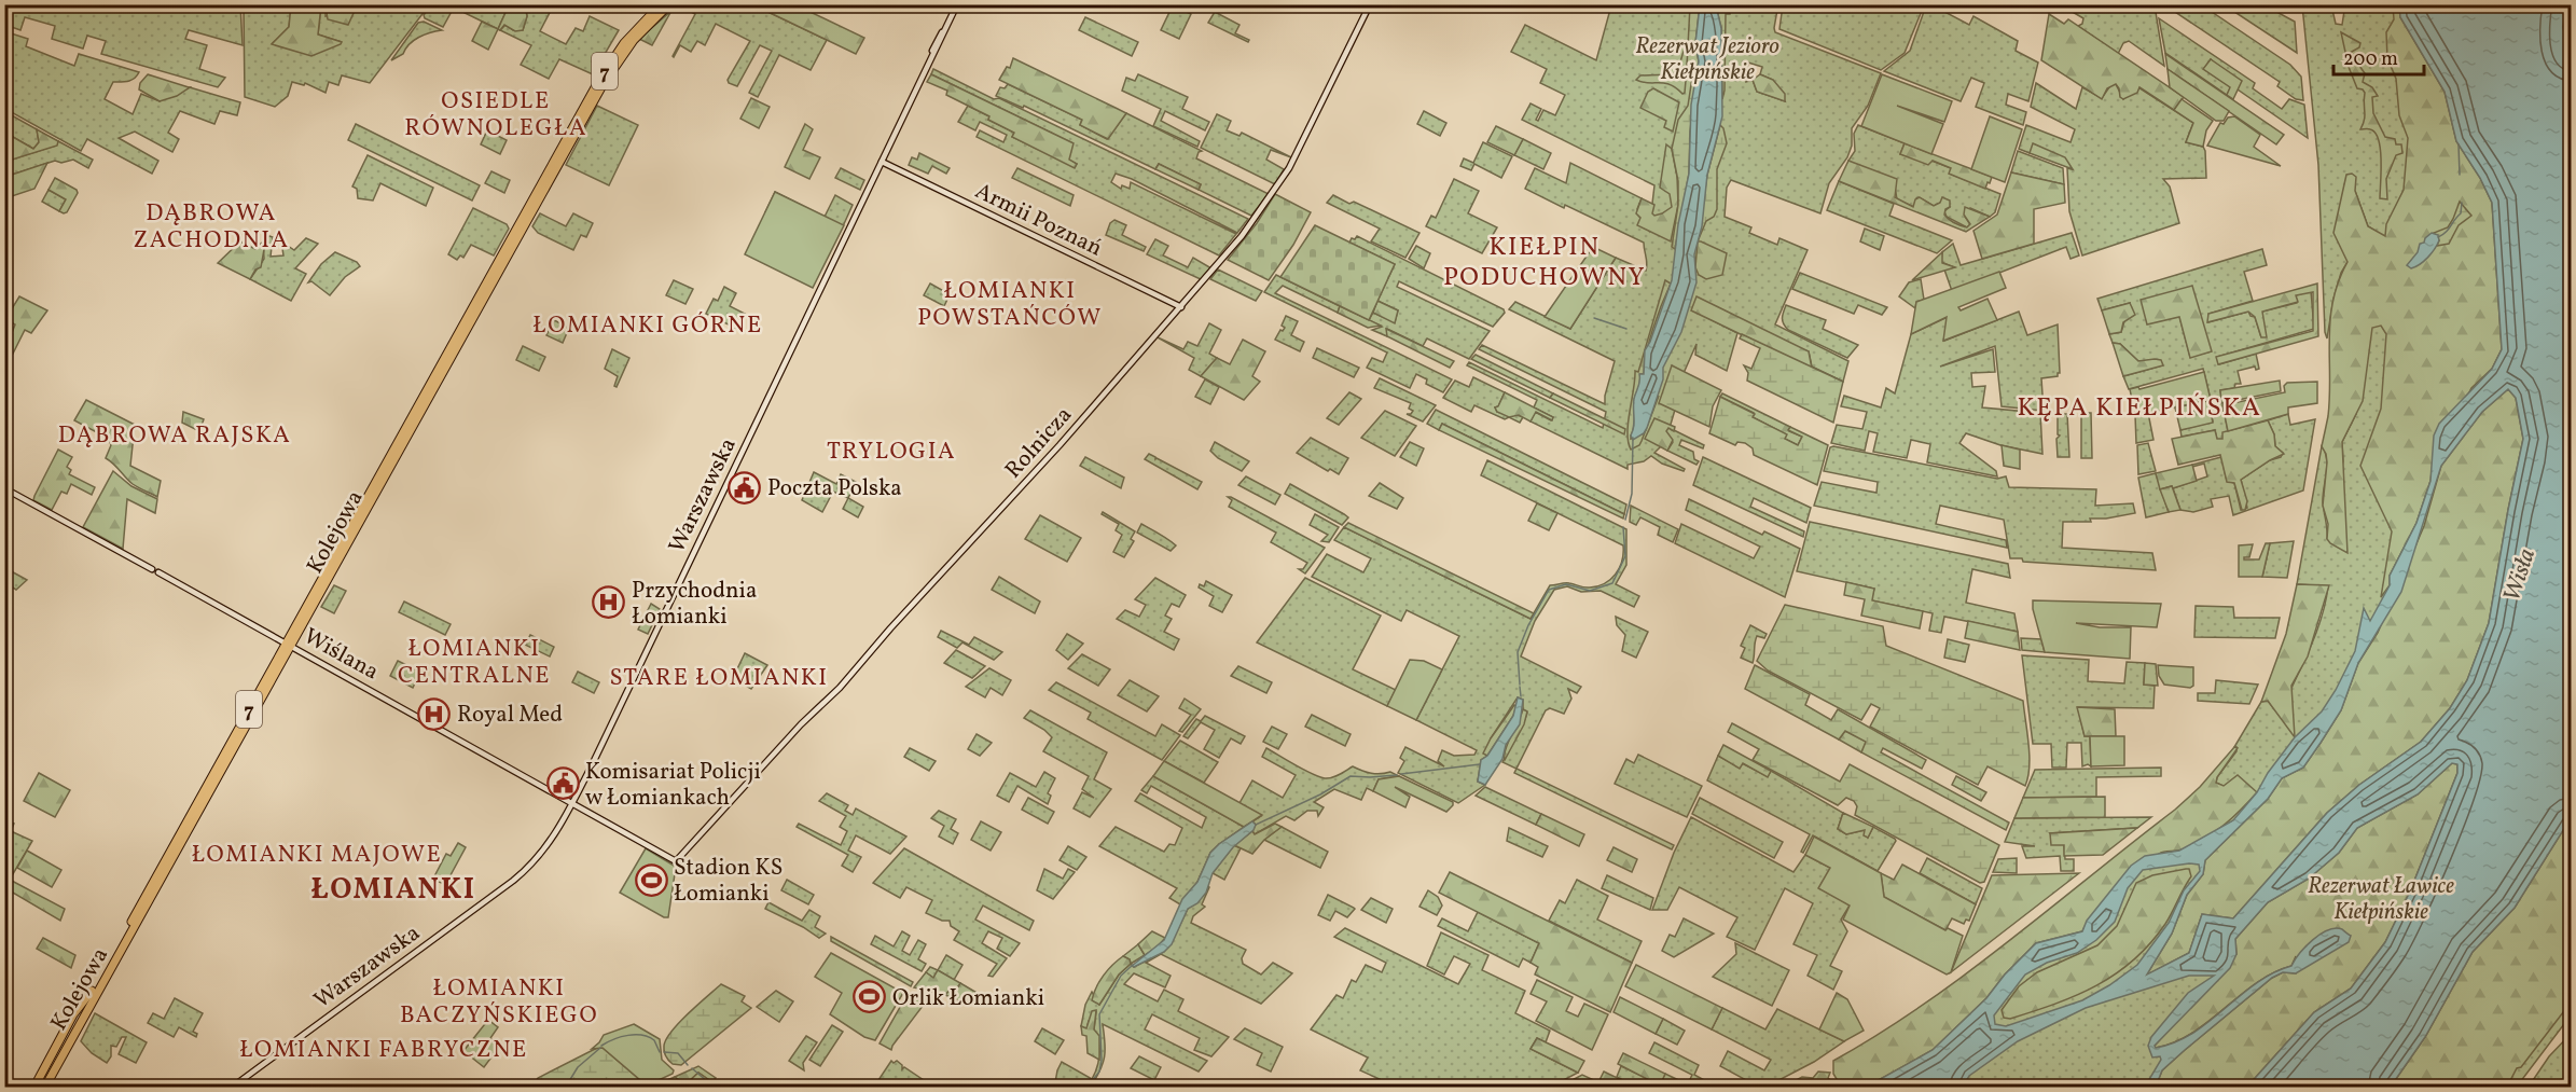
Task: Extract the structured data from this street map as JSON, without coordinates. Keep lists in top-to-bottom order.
{
  "streets": {
    "highway": ["7", "Kolejowa"],
    "street": [
      "Armii Poznań",
      "Rolnicza",
      "Warszawska",
      "Wiślana"
    ]
  },
  "crossings": [
    ["Armii Poznań", "Rolnicza"],
    ["Armii Poznań", "Warszawska"],
    ["Rolnicza", "Wiślana"],
    ["Warszawska", "Wiślana"],
    ["Kolejowa", "Wiślana"]
  ],
  "districts": [
    "OSIEDLE RÓWNOLEGŁA",
    "DĄBROWA ZACHODNIA",
    "KIEŁPIN PODUCHOWNY",
    "ŁOMIANKI POWSTAŃCÓW",
    "ŁOMIANKI GÓRNE",
    "KĘPA KIEŁPIŃSKA",
    "DĄBROWA RAJSKA",
    "TRYLOGIA",
    "ŁOMIANKI CENTRALNE",
    "STARE ŁOMIANKI",
    "ŁOMIANKI MAJOWE",
    "ŁOMIANKI",
    "ŁOMIANKI BACZYŃSKIEGO",
    "ŁOMIANKI FABRYCZNE"
  ],
  "water": ["Wisła"],
  "parks": ["Rezerwat Jezioro Kiełpińskie", "Rezerwat Ławice Kiełpińskie"],
  "places": {
    "public building": ["Poczta Polska", "Komisariat Policji w Łomiankach"],
    "hospital": ["Przychodnia Łomianki", "Royal Med"],
    "sports": ["Stadion KS Łomianki", "Orlik Łomianki"]
  },
  "scale_bar": "200 m"
}
